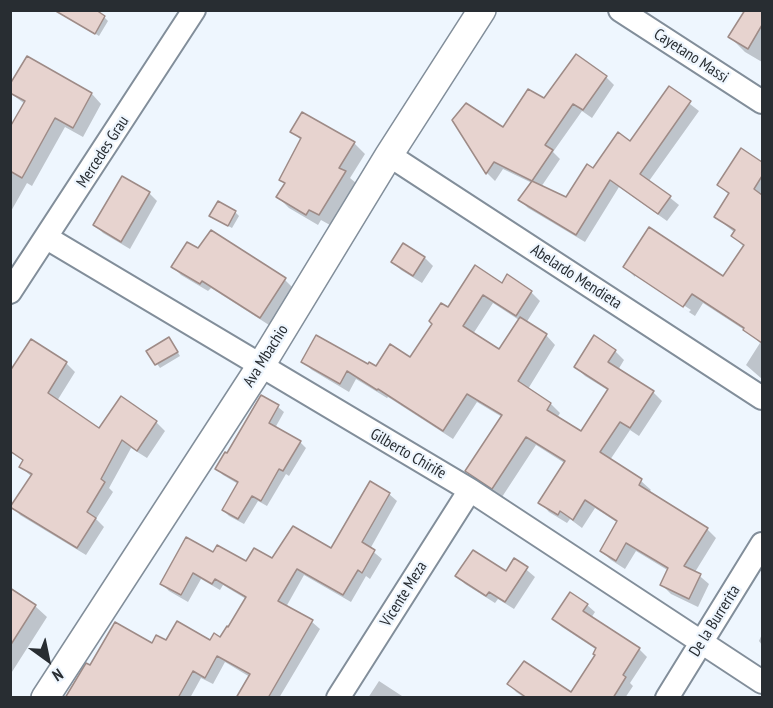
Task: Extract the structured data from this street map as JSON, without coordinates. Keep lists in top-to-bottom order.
{
  "streets": {
    "street": [
      "Cayetano Massi",
      "Mercedes Grau",
      "Abelardo Mendieta",
      "Ava Mbachio",
      "Gilberto Chirife",
      "Vicente Meza",
      "De la Burrerita"
    ]
  },
  "crossings": [
    ["Mercedes Grau", "Gilberto Chirife"],
    ["Abelardo Mendieta", "Ava Mbachio"],
    ["Ava Mbachio", "Gilberto Chirife"],
    ["Gilberto Chirife", "Vicente Meza"],
    ["Gilberto Chirife", "De la Burrerita"]
  ],
  "north": "bottom right"
}
